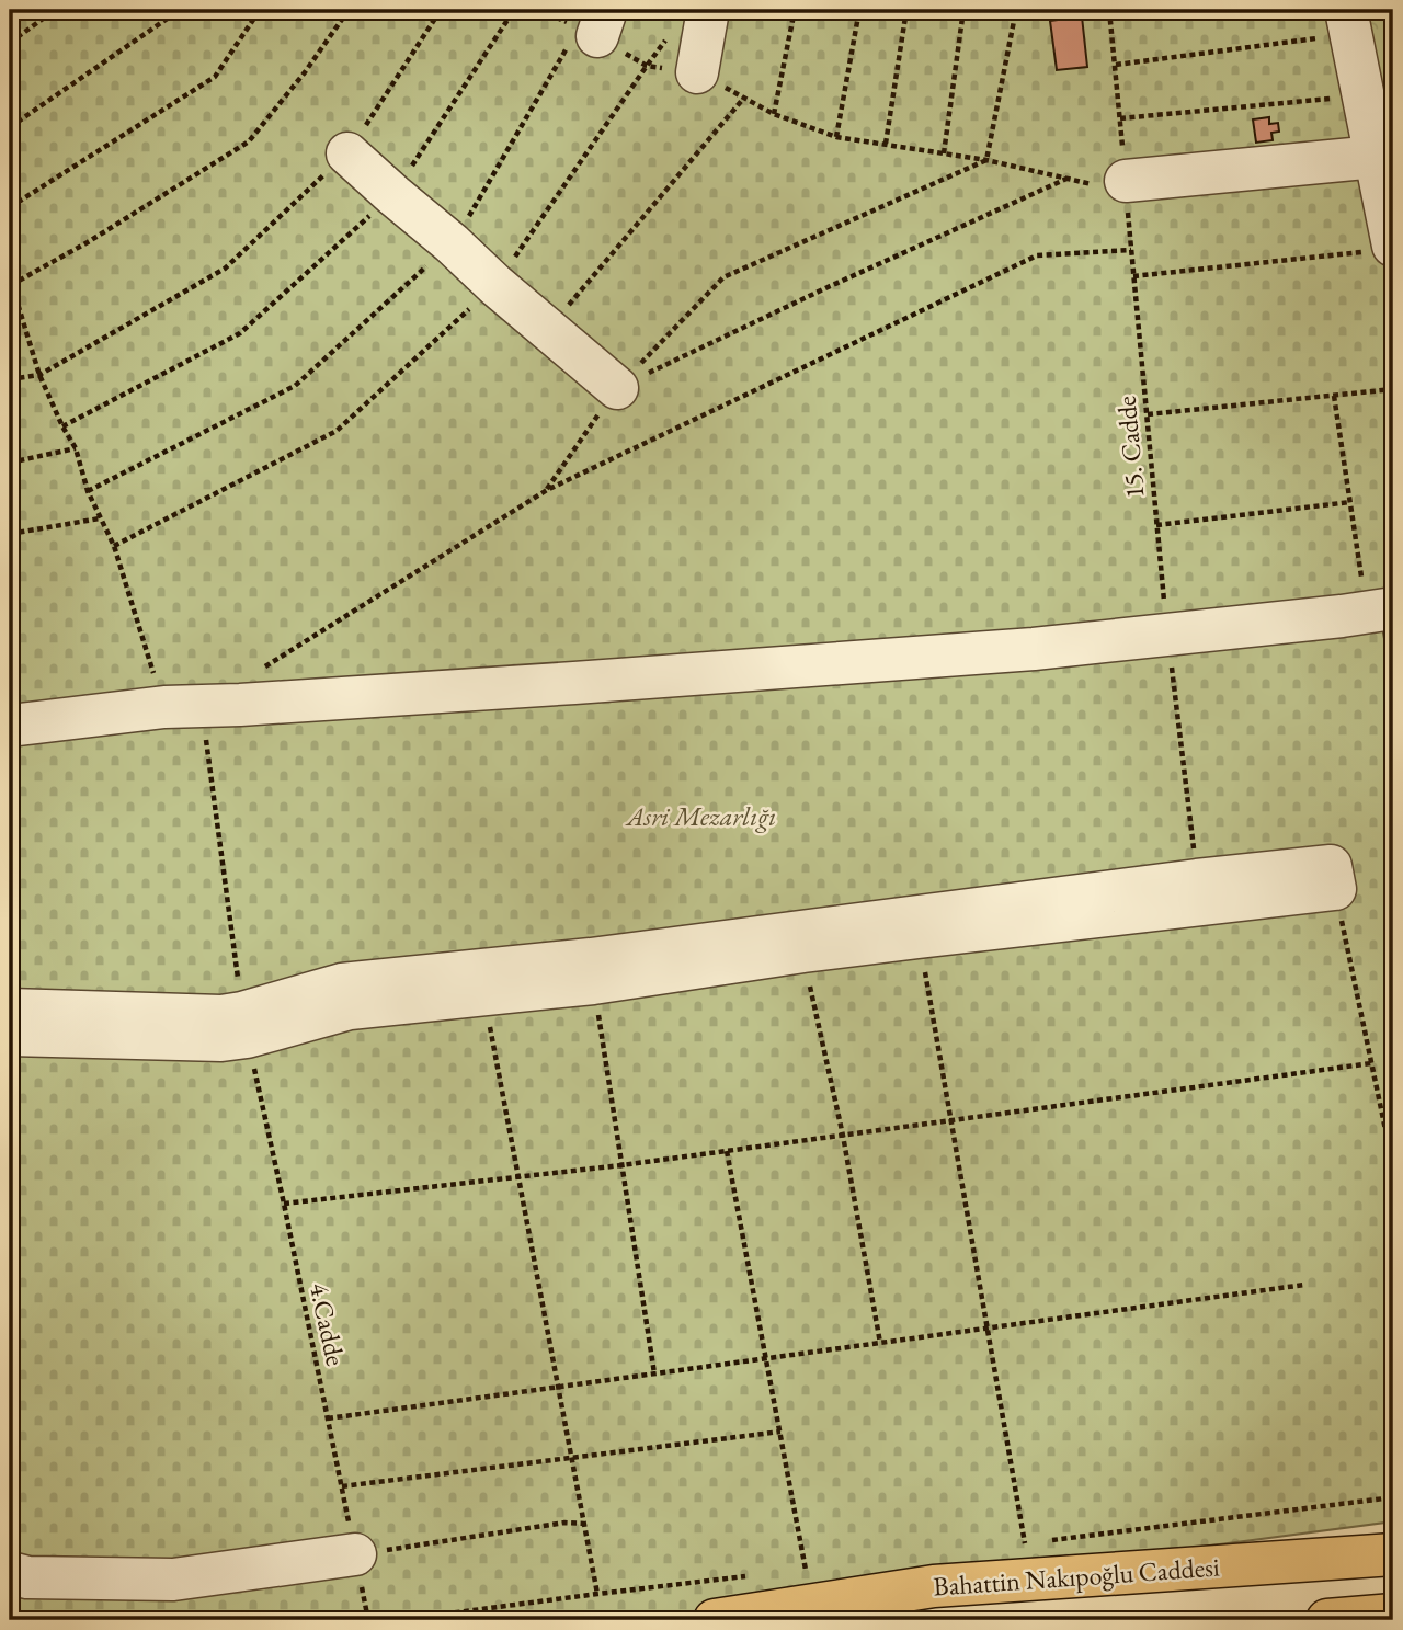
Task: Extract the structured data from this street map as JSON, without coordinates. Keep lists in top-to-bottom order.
{
  "streets": {
    "main road": ["Bahattin Nakıpoğlu Caddesi"],
    "path": ["15. Cadde", "4.Cadde"]
  },
  "parks": ["Asri Mezarlığı"]
}
